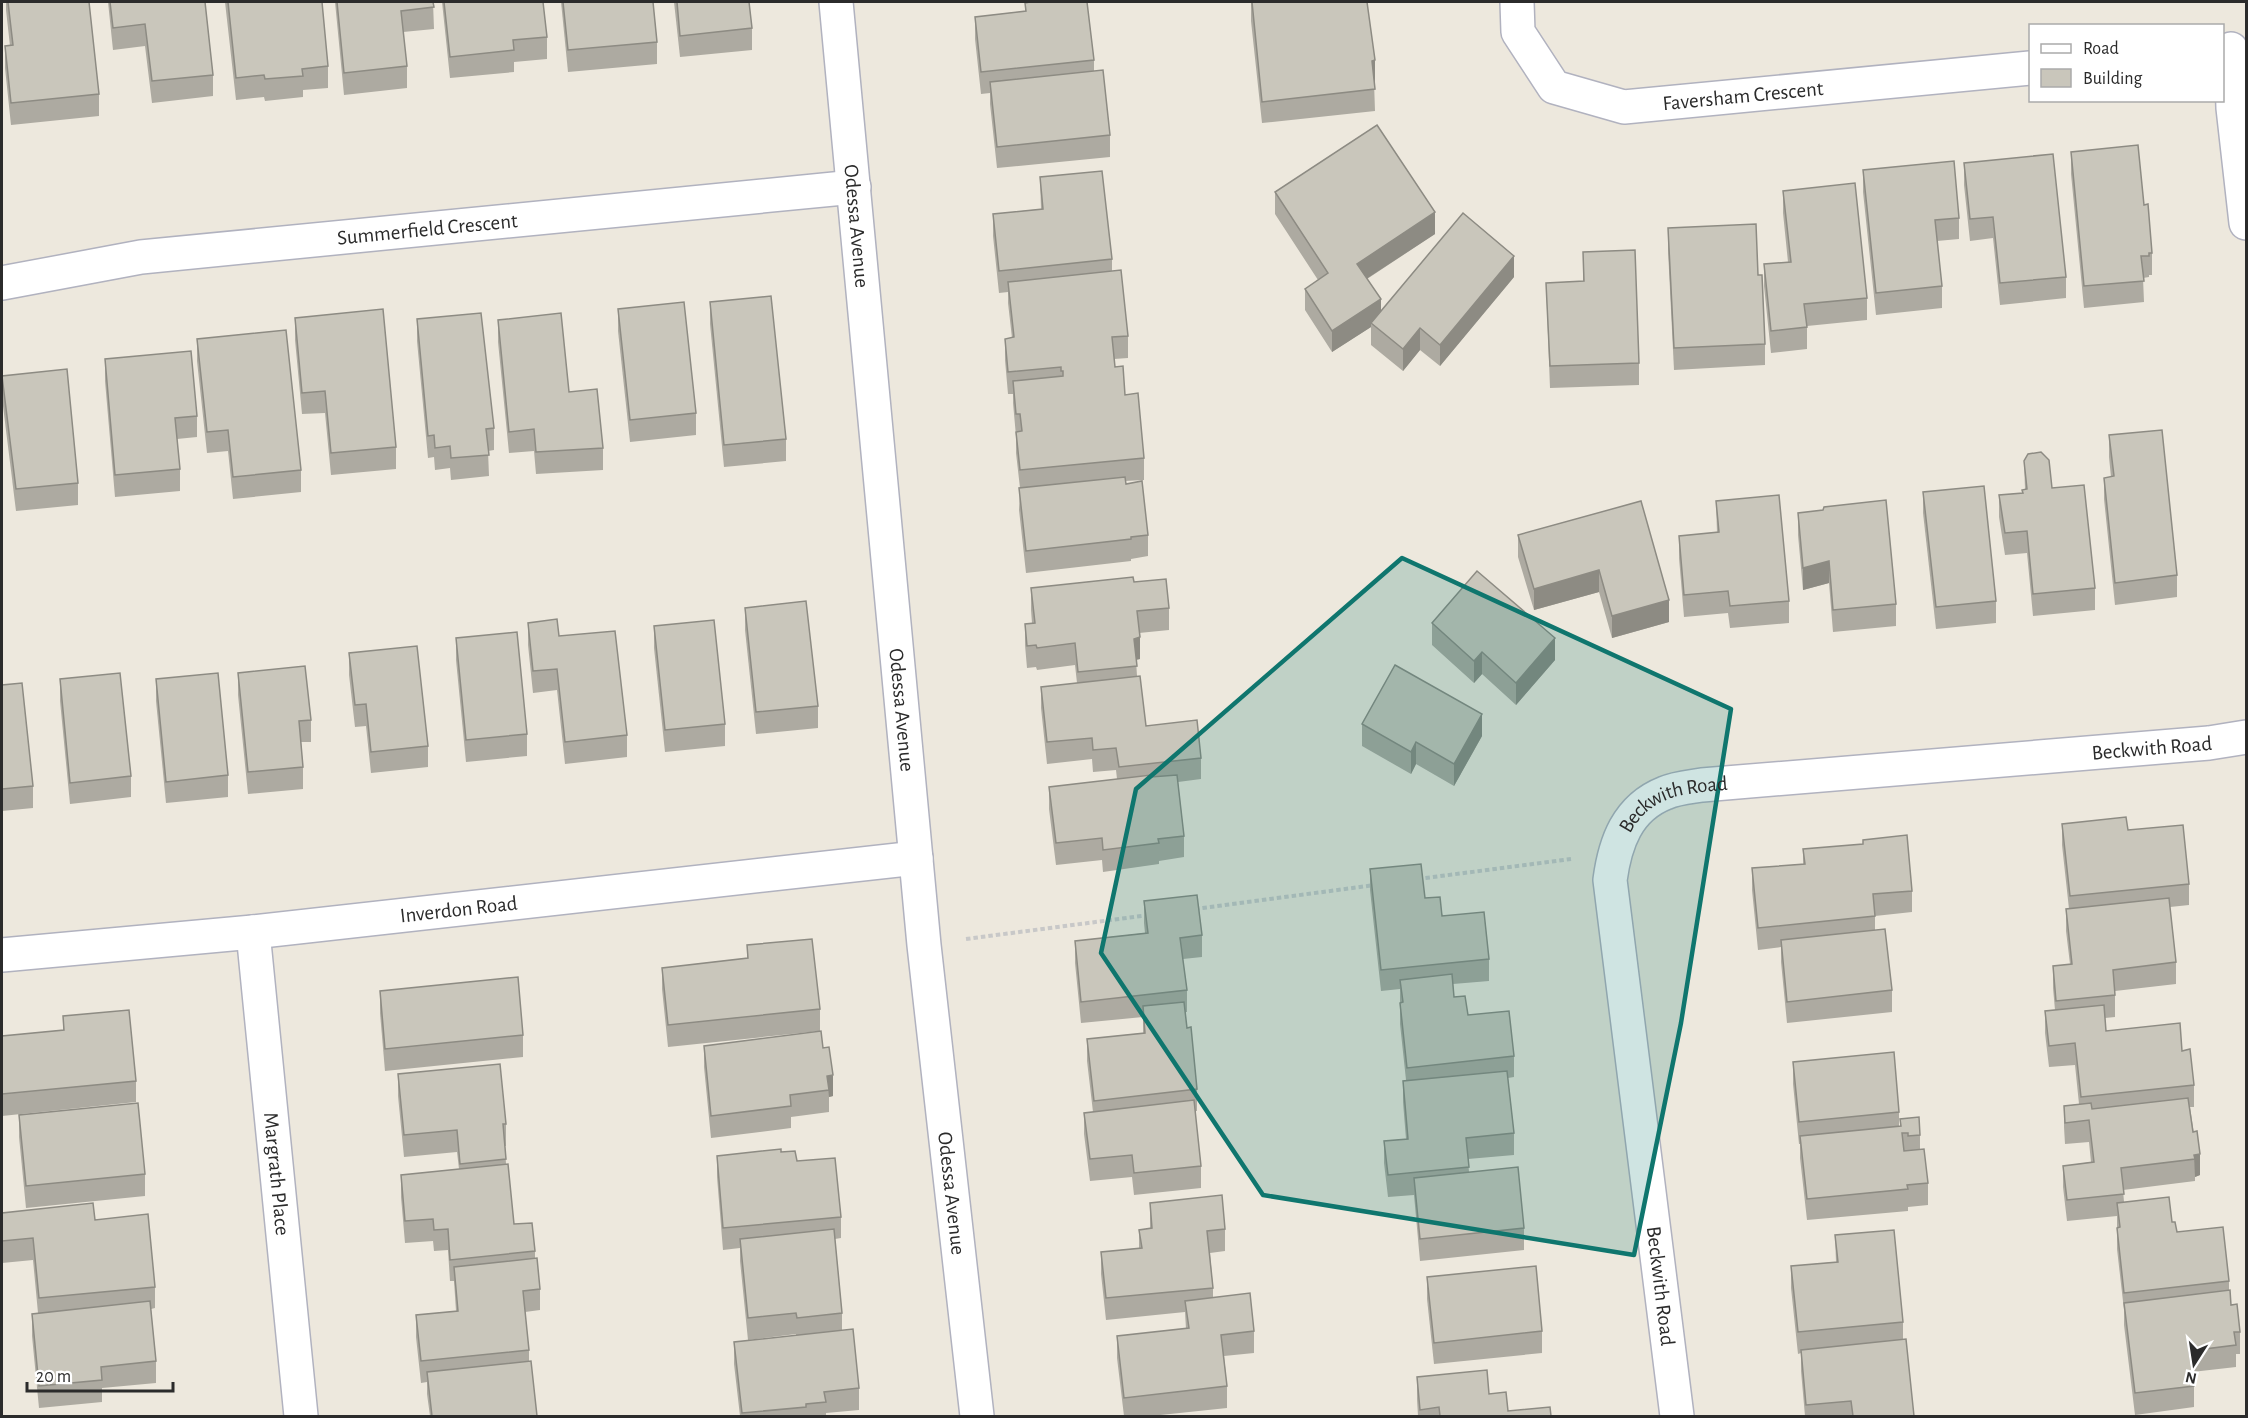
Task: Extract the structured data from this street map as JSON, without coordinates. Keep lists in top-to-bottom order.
{
  "streets": {
    "street": [
      "Faversham Crescent",
      "Odessa Avenue",
      "Summerfield Crescent",
      "Beckwith Road",
      "Inverdon Road",
      "Margrath Place"
    ]
  },
  "crossings": [
    ["Odessa Avenue", "Summerfield Crescent"],
    ["Odessa Avenue", "Inverdon Road"],
    ["Inverdon Road", "Margrath Place"]
  ],
  "legend": ["Road", "Building"],
  "scale_bar": "20 m",
  "north": "bottom"
}
